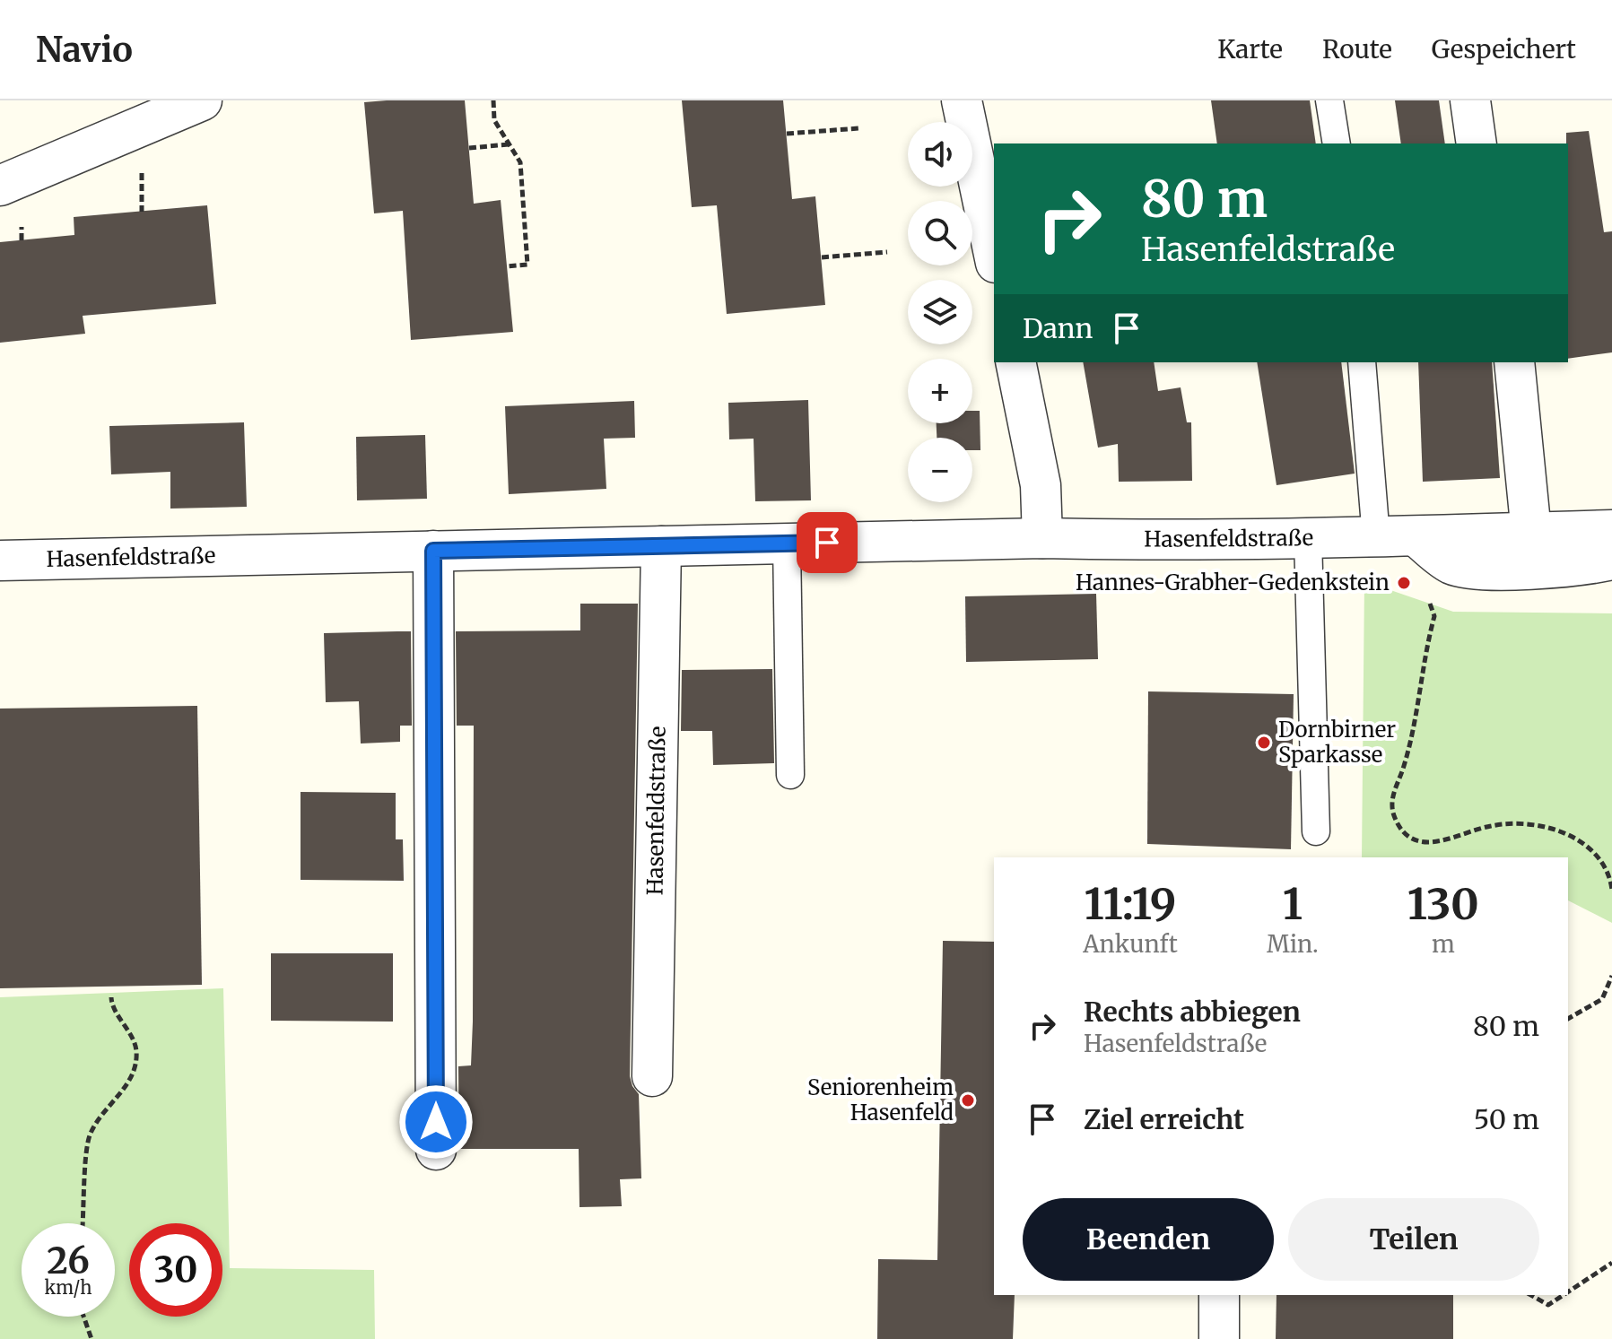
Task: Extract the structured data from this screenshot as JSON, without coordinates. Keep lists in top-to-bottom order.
{
  "streets": {
    "street": ["Hasenfeldstraße"]
  },
  "places": ["Hannes-Grabher-Gedenkstein", "Dornbirner Sparkasse", "Seniorenheim Hasenfeld"],
  "page": {
    "header": "Navio",
    "nav": ["Karte", "Route", "Gespeichert"],
    "map_buttons": ["+", "−"],
    "turn": ["80 m", "Hasenfeldstraße"],
    "then": "Dann",
    "eta": [
      "11:19",
      "Ankunft",
      "1",
      "Min.",
      "130",
      "m"
    ],
    "list": [
      {
        "name": "Rechts abbiegen",
        "note": "Hasenfeldstraße",
        "value": "80 m"
      },
      {
        "name": "Ziel erreicht",
        "value": "50 m"
      }
    ],
    "buttons": ["Beenden", "Teilen"],
    "speed": "26 km/h",
    "limit": "30"
  }
}
